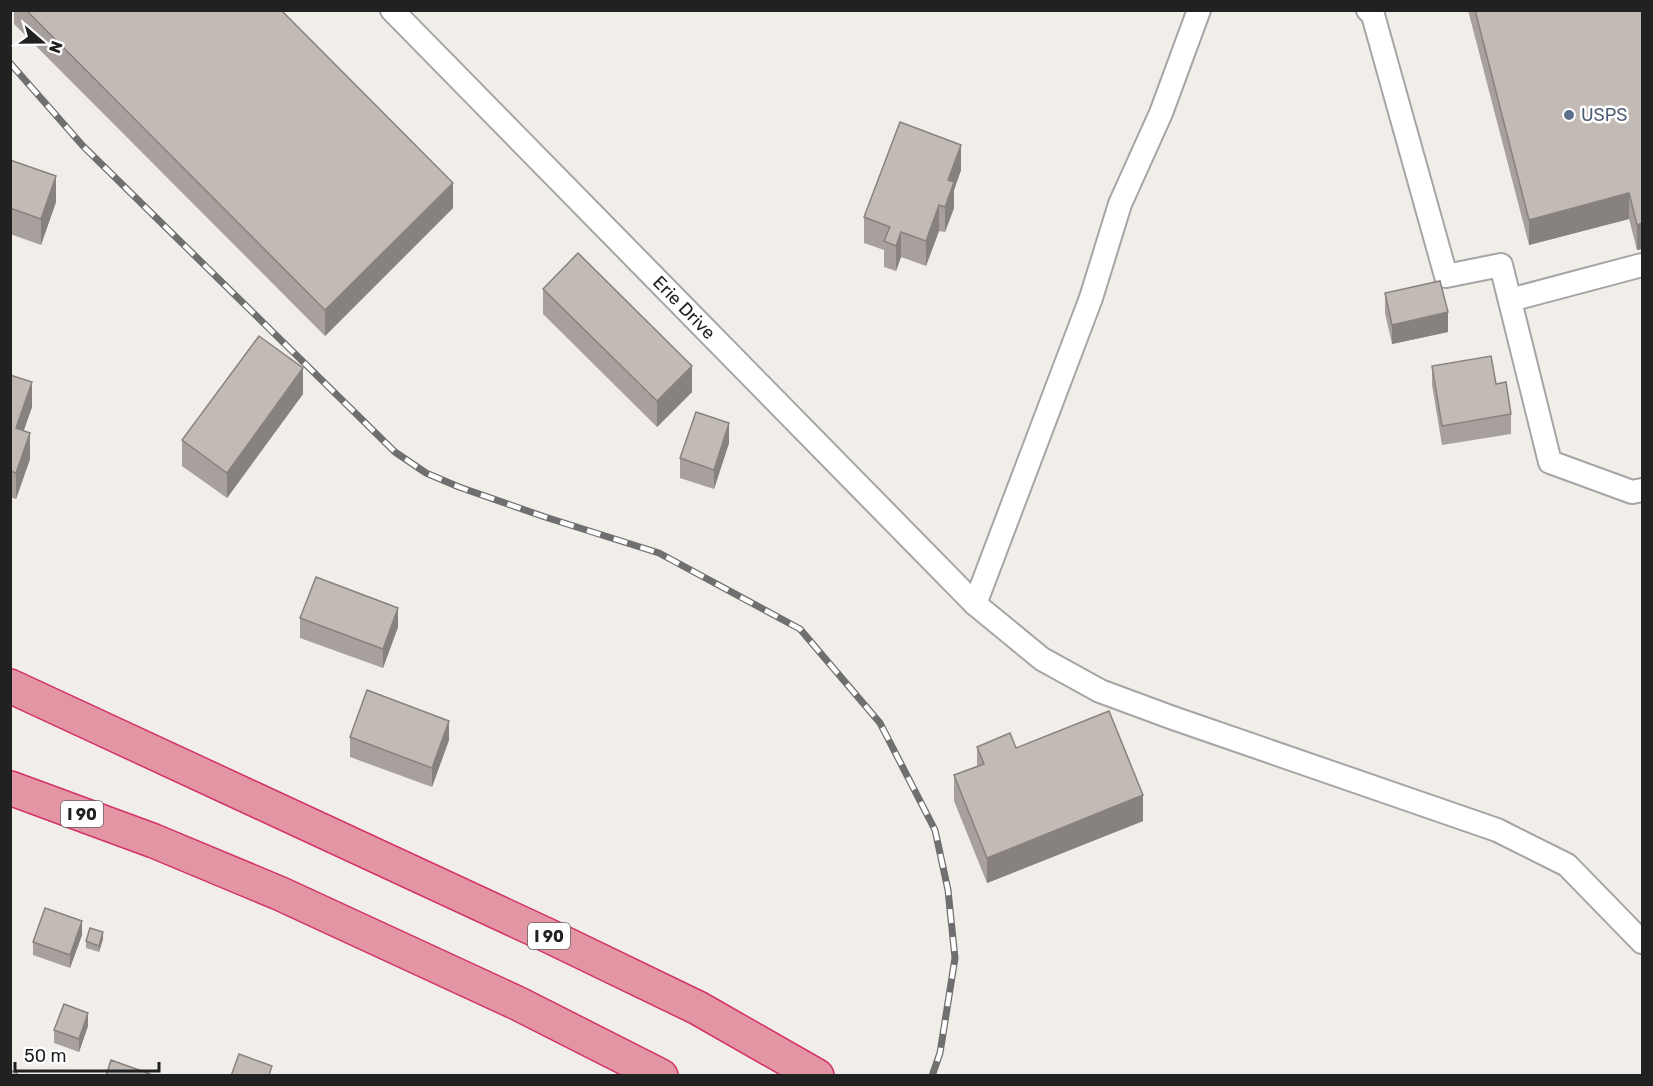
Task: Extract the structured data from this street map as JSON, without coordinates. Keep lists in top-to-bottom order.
{
  "streets": {
    "highway": ["I 90"],
    "street": ["Erie Drive"]
  },
  "places": ["USPS"],
  "scale_bar": "50 m",
  "north": "right"
}
